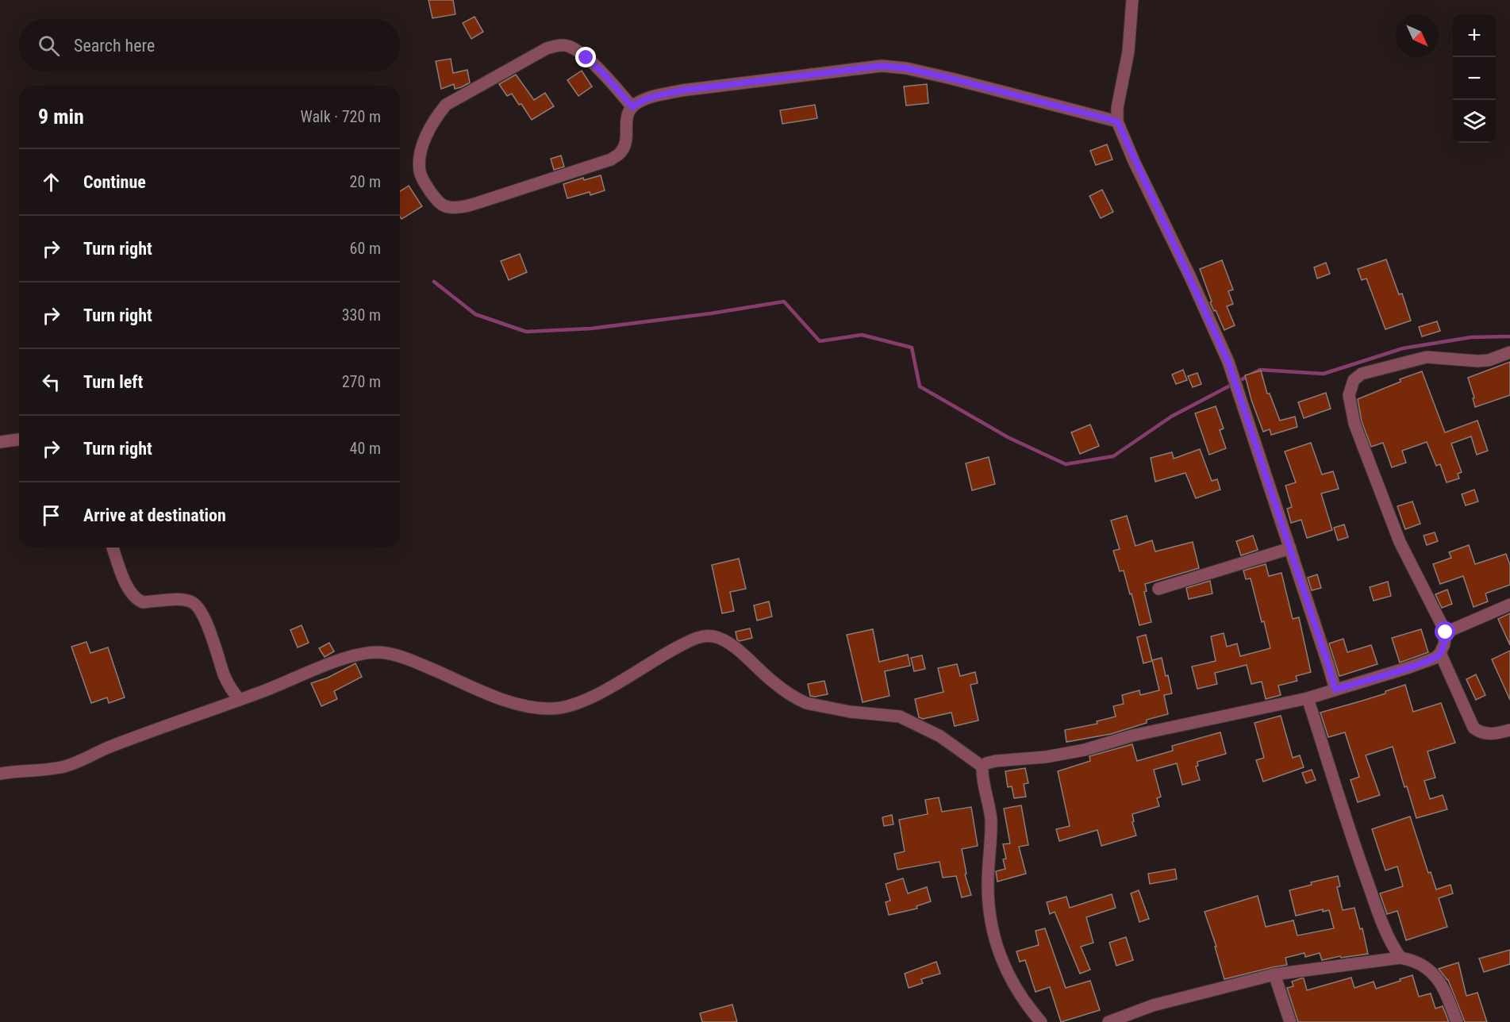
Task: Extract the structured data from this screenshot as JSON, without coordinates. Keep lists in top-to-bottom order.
{
  "north": "bottom right",
  "page": {
    "map_buttons": ["+", "−"],
    "search": "Search here",
    "heading": ["9 min", "Walk · 720 m"],
    "list": [
      ["Continue", "20 m"],
      ["Turn right", "60 m"],
      ["Turn right", "330 m"],
      ["Turn left", "270 m"],
      ["Turn right", "40 m"],
      "Arrive at destination"
    ]
  }
}
